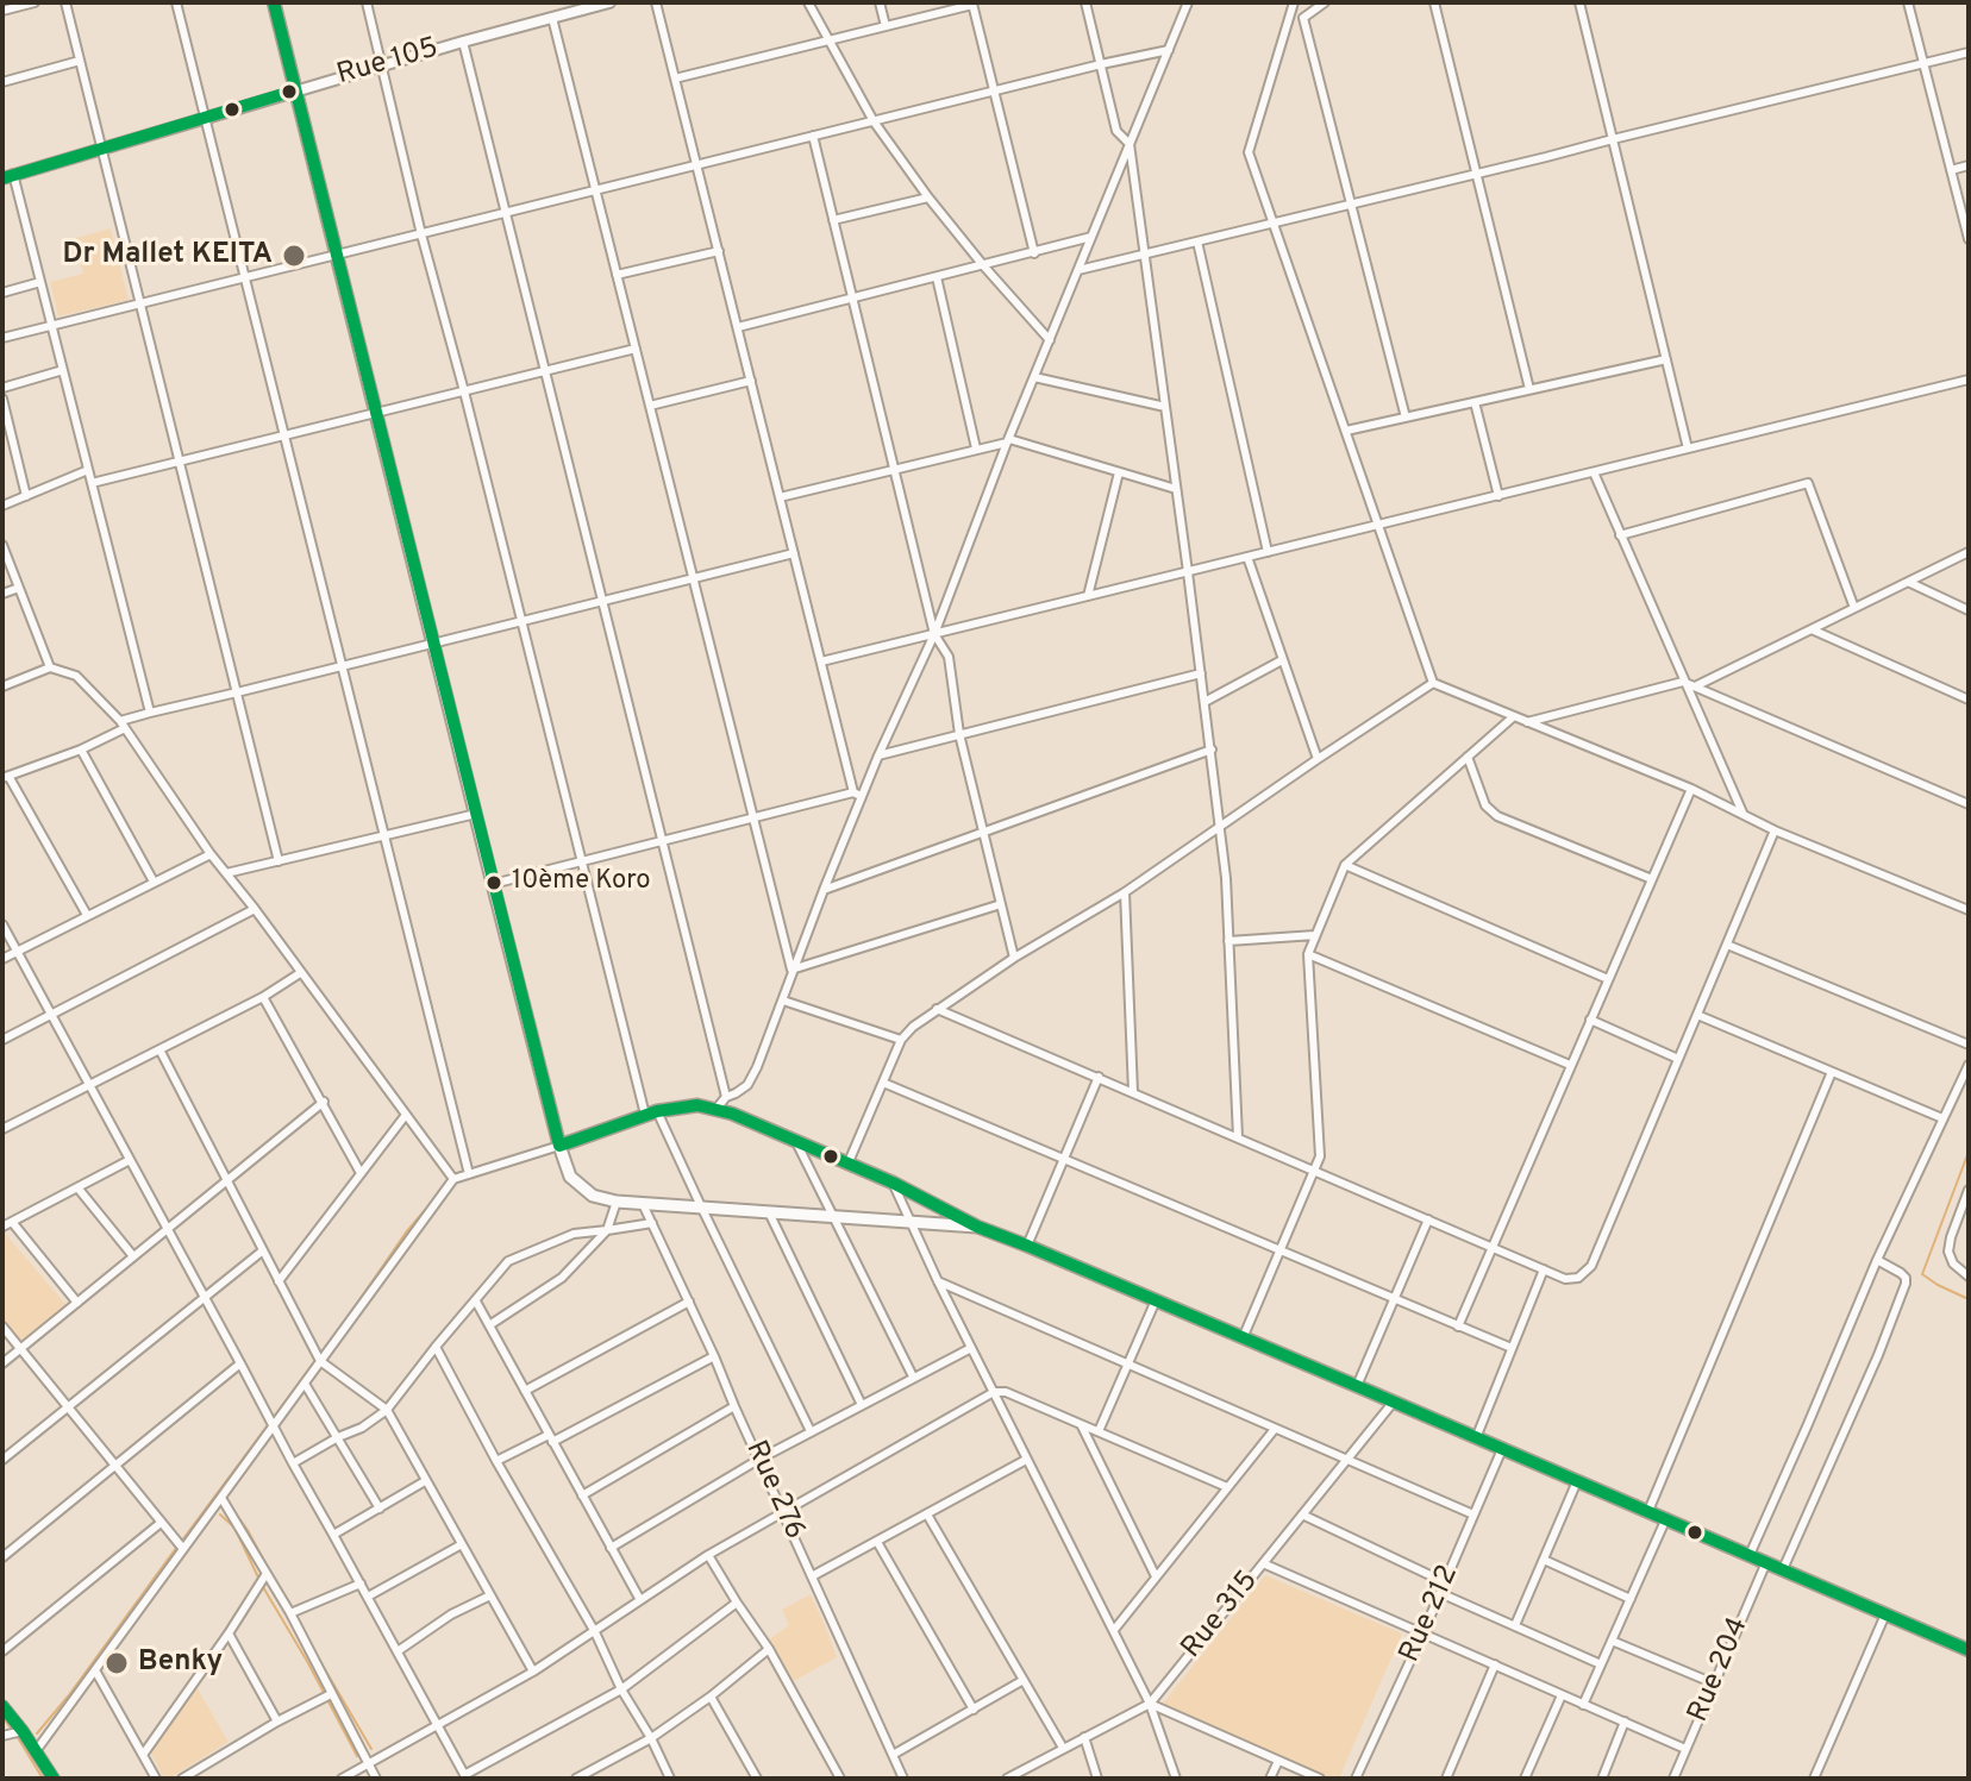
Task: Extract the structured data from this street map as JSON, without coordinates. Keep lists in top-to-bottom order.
{
  "streets": {
    "street": [
      "Rue 105",
      "Rue 276",
      "Rue 212",
      "Rue 315",
      "Rue 204"
    ]
  },
  "places": ["Dr Mallet KEITA", "10ème Koro", "Benky"]
}
